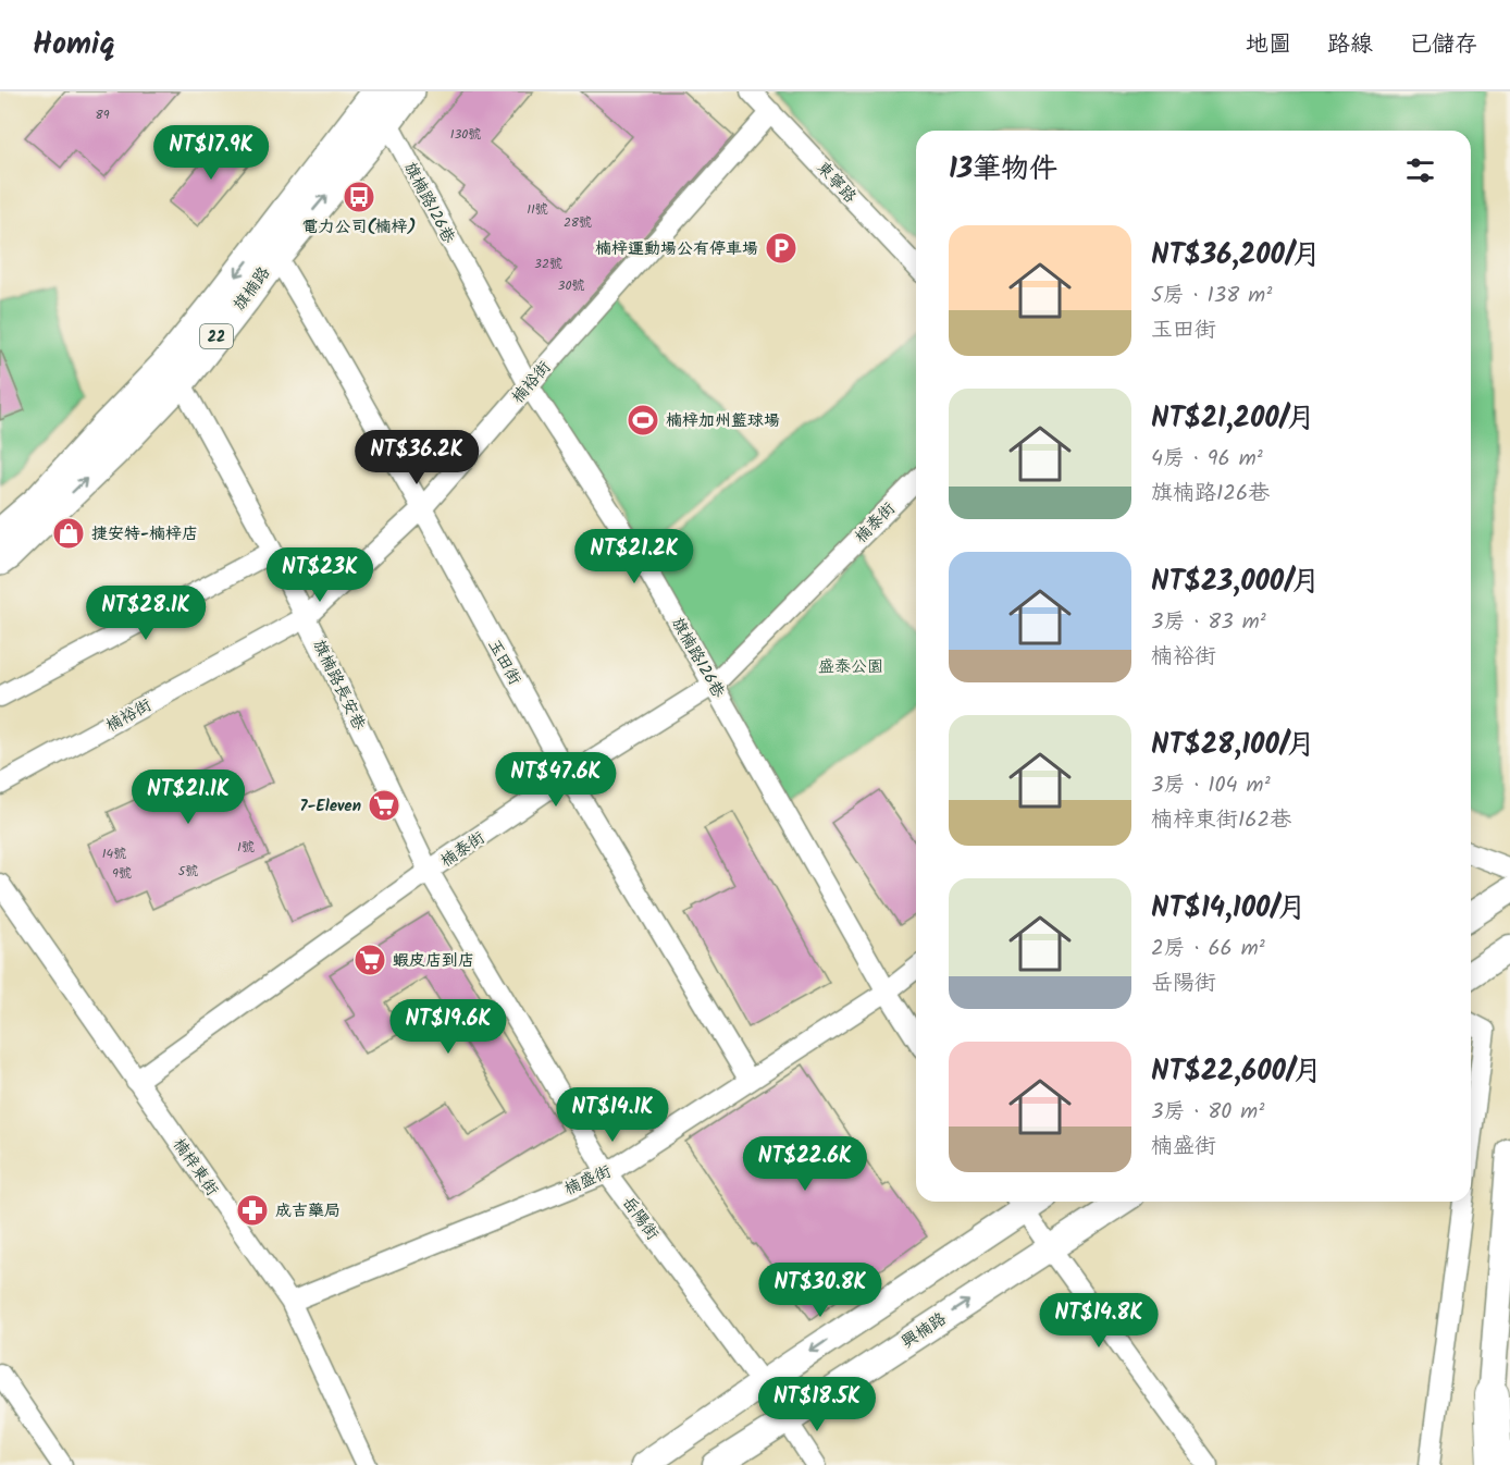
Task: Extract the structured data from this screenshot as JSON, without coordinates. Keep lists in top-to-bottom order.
{
  "streets": {
    "main road": ["旗楠路", "22"],
    "street": [
      "東寧路",
      "旗楠路126巷",
      "楠裕街",
      "楠泰街",
      "玉田街",
      "旗楠路長安巷",
      "楠梓東街",
      "楠盛街",
      "岳陽街",
      "興楠路"
    ]
  },
  "crossings": [
    ["東寧路", "楠裕街"],
    ["旗楠路126巷", "旗楠路"],
    ["旗楠路126巷", "楠裕街"],
    ["旗楠路126巷", "楠泰街"],
    ["旗楠路126巷", "楠盛街"],
    ["旗楠路", "玉田街"],
    ["旗楠路", "旗楠路長安巷"],
    ["楠裕街", "玉田街"],
    ["楠裕街", "旗楠路長安巷"],
    ["楠泰街", "玉田街"],
    ["楠泰街", "旗楠路長安巷"],
    ["楠泰街", "楠梓東街"],
    ["楠泰街", "岳陽街"],
    ["玉田街", "楠盛街"],
    ["旗楠路長安巷", "岳陽街"],
    ["楠梓東街", "楠盛街"],
    ["楠盛街", "岳陽街"],
    ["岳陽街", "興楠路"]
  ],
  "parks": ["盛泰公園"],
  "places": {
    "bus stop": ["電力公司(楠梓)"],
    "parking": ["楠梓運動場公有停車場"],
    "sports": ["楠梓加州籃球場"],
    "shop": ["捷安特-楠梓店"],
    "supermarket": ["7-Eleven", "蝦皮店到店"],
    "pharmacy": ["成吉藥局"]
  },
  "house_numbers": [
    "89",
    "130號",
    "11號",
    "28號",
    "32號",
    "30號",
    "1號",
    "14號",
    "5號",
    "9號"
  ],
  "page": {
    "header": "Homiq",
    "nav": ["地圖", "路線", "已儲存"],
    "price": [
      "NT$17.9K",
      "NT$36.2K",
      "NT$21.2K",
      "NT$23K",
      "NT$28.1K",
      "NT$47.6K",
      "NT$21.1K",
      "NT$19.6K",
      "NT$14.1K",
      "NT$22.6K",
      "NT$30.8K",
      "NT$14.8K",
      "NT$18.5K"
    ],
    "heading": "13筆物件",
    "list": [
      {
        "name": "NT$36,200/月",
        "note": "5房 · 138 m² · 玉田街"
      },
      {
        "name": "NT$21,200/月",
        "note": "4房 · 96 m² · 旗楠路126巷"
      },
      {
        "name": "NT$23,000/月",
        "note": "3房 · 83 m² · 楠裕街"
      },
      {
        "name": "NT$28,100/月",
        "note": "3房 · 104 m² · 楠梓東街162巷"
      },
      {
        "name": "NT$14,100/月",
        "note": "2房 · 66 m² · 岳陽街"
      },
      {
        "name": "NT$22,600/月",
        "note": "3房 · 80 m² · 楠盛街"
      }
    ]
  }
}
